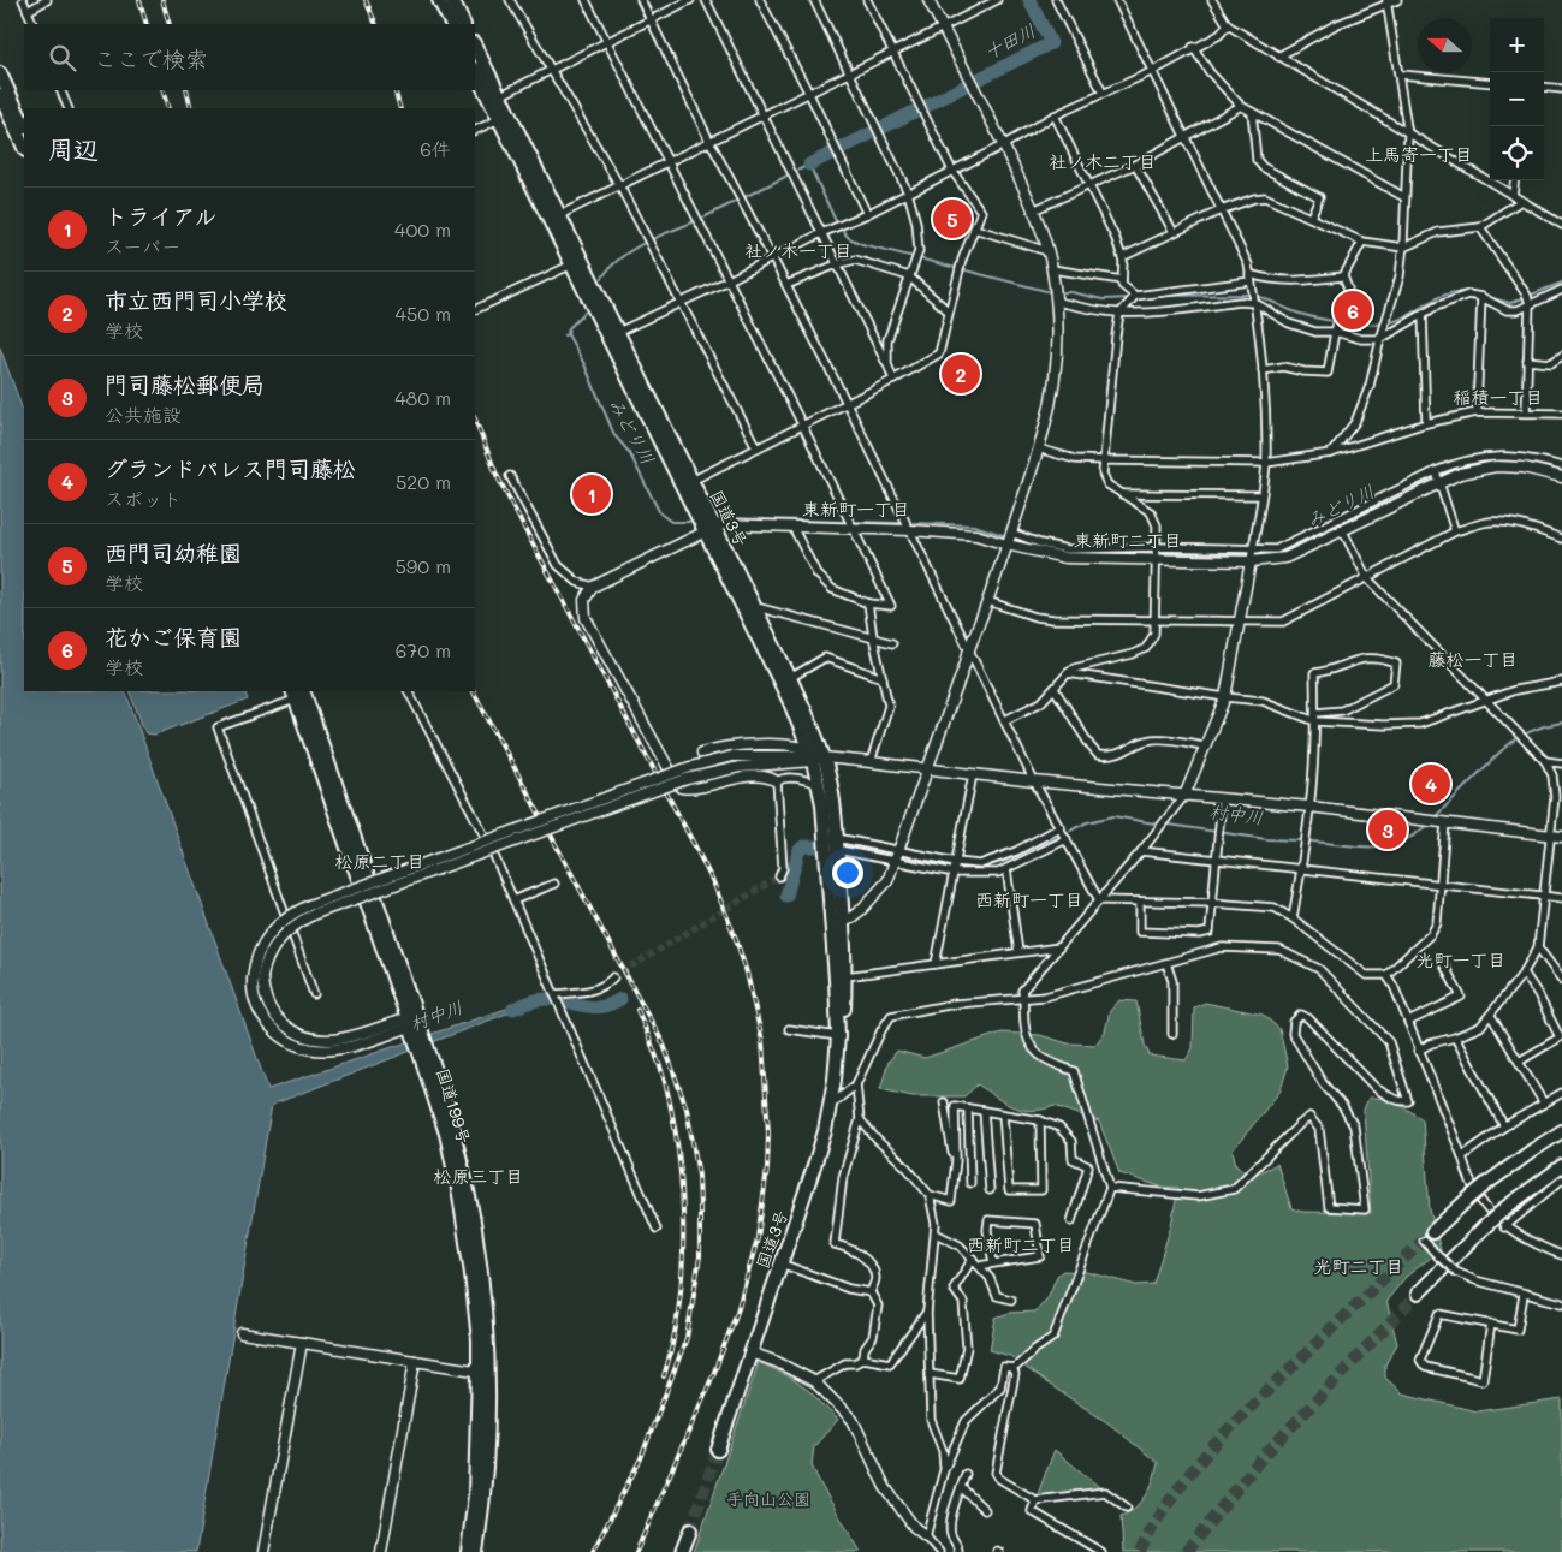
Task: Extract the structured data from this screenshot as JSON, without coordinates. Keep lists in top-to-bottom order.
{
  "streets": {
    "highway": ["国道3号", "国道199号"]
  },
  "districts": [
    "上馬寄一丁目",
    "社ノ木二丁目",
    "社ノ木一丁目",
    "稲積一丁目",
    "東新町一丁目",
    "東新町二丁目",
    "藤松一丁目",
    "松原二丁目",
    "西新町一丁目",
    "光町一丁目",
    "松原三丁目",
    "西新町二丁目",
    "光町二丁目"
  ],
  "water": ["十田川", "みどり川", "村中川"],
  "parks": ["手向山公園"],
  "north": "left",
  "page": {
    "map_buttons": ["+", "−"],
    "search": "ここで検索",
    "heading": ["周辺", "6件"],
    "list": [
      {
        "mark": "1",
        "name": "トライアル",
        "note": "スーパー",
        "value": "400 m"
      },
      {
        "mark": "2",
        "name": "市立西門司小学校",
        "note": "学校",
        "value": "450 m"
      },
      {
        "mark": "3",
        "name": "門司藤松郵便局",
        "note": "公共施設",
        "value": "480 m"
      },
      {
        "mark": "4",
        "name": "グランドパレス門司藤松",
        "note": "スポット",
        "value": "520 m"
      },
      {
        "mark": "5",
        "name": "西門司幼稚園",
        "note": "学校",
        "value": "590 m"
      },
      {
        "mark": "6",
        "name": "花かご保育園",
        "note": "学校",
        "value": "670 m"
      }
    ],
    "pins": [
      "5",
      "6",
      "2",
      "1",
      "4",
      "3"
    ]
  }
}
